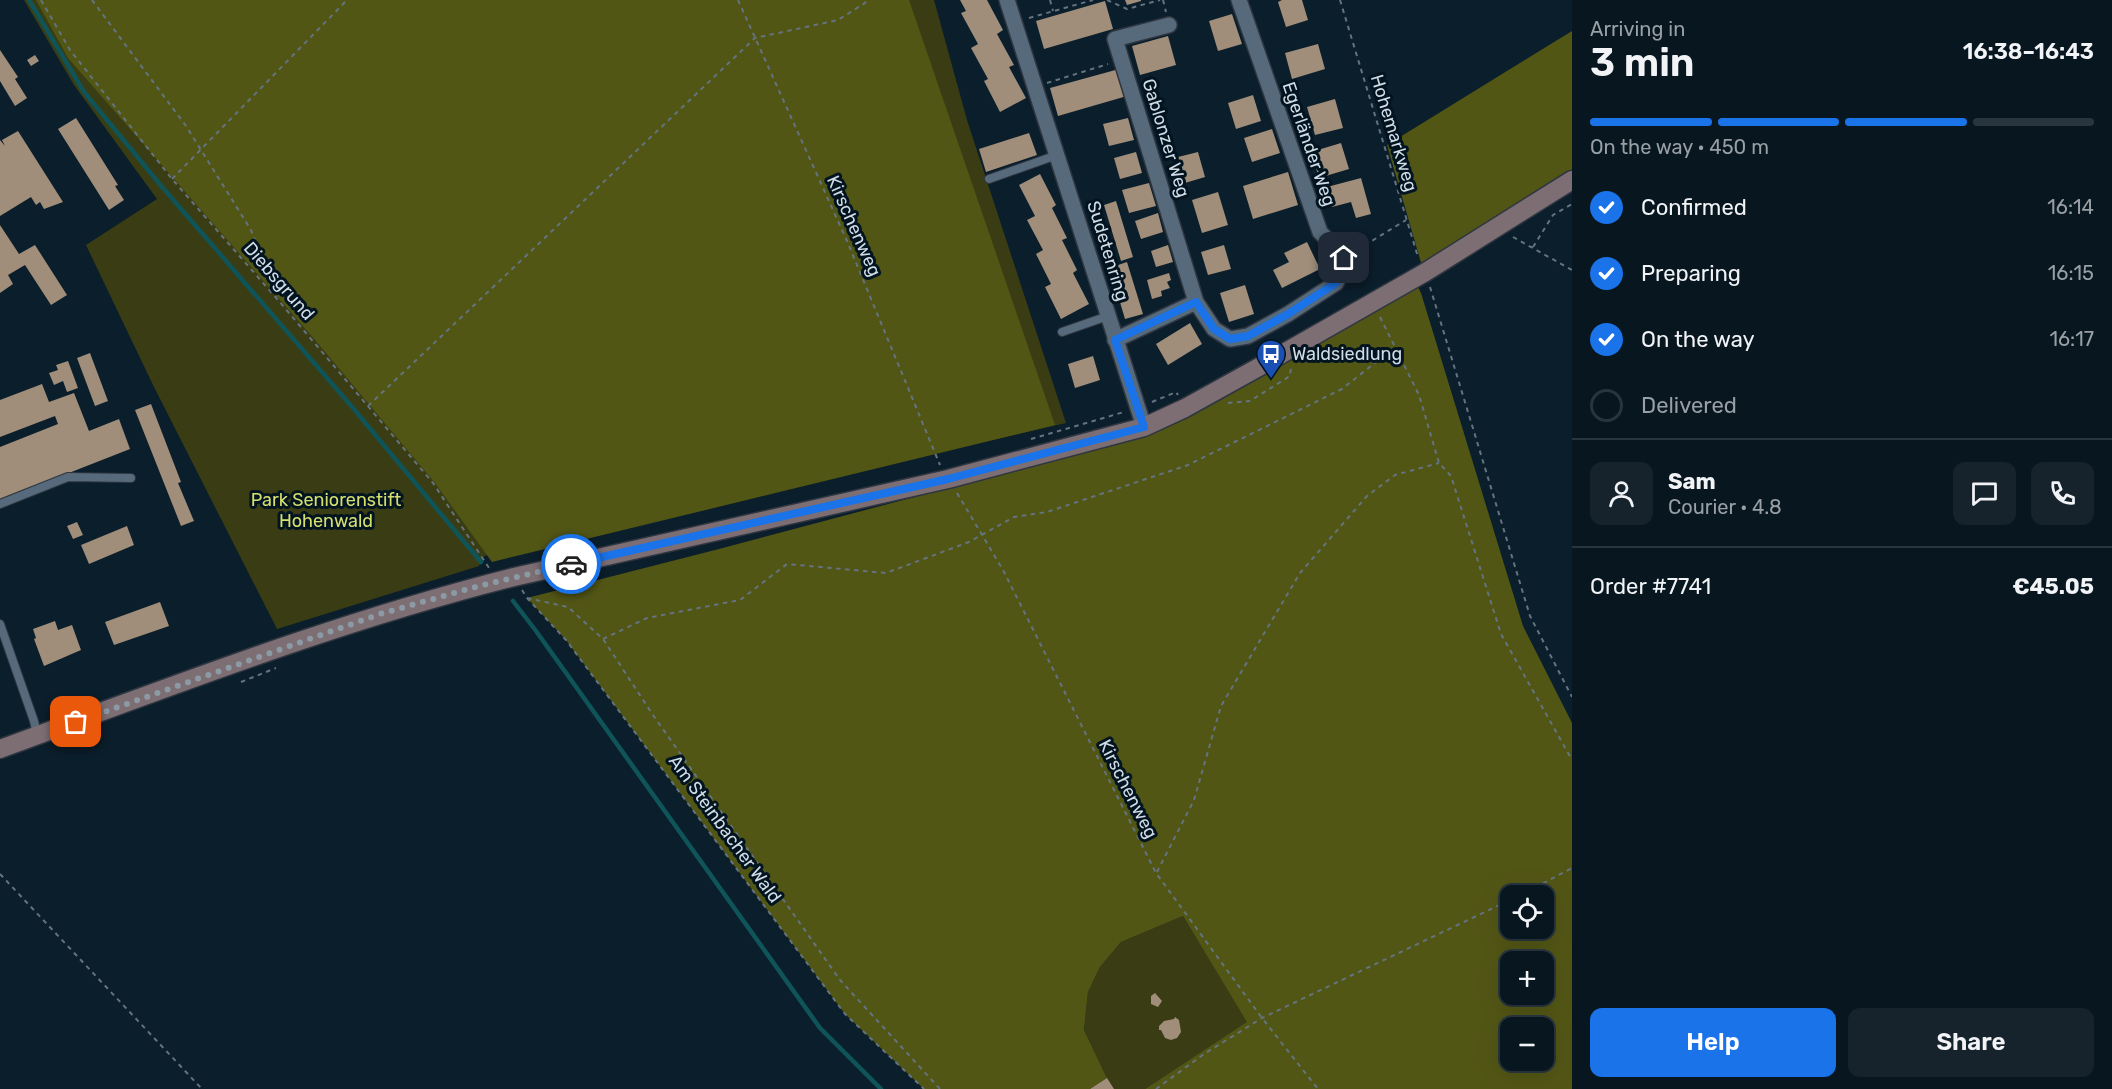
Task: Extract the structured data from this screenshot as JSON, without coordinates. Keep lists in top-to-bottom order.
{
  "streets": {
    "street": ["Gablonzer Weg", "Egerländer Weg", "Sudetenring"],
    "path": [
      "Hohemarkweg",
      "Kirschenweg",
      "Diebsgrund",
      "Am Steinbacher Wald"
    ]
  },
  "parks": ["Park Seniorenstift Hohenwald"],
  "places": {
    "bus stop": ["Waldsiedlung"]
  },
  "page": {
    "heading": ["3 min", "Arriving in", "16:38–16:43"],
    "panel": [
      "Sam",
      "Courier · 4.8",
      "Order #7741",
      "€45.05"
    ],
    "bar": "On the way · 450 m",
    "list": [
      ["Confirmed", "16:14"],
      ["Preparing", "16:15"],
      ["On the way", "16:17"],
      "Delivered"
    ],
    "map_buttons": ["+", "−"],
    "buttons": ["Help", "Share"]
  }
}
